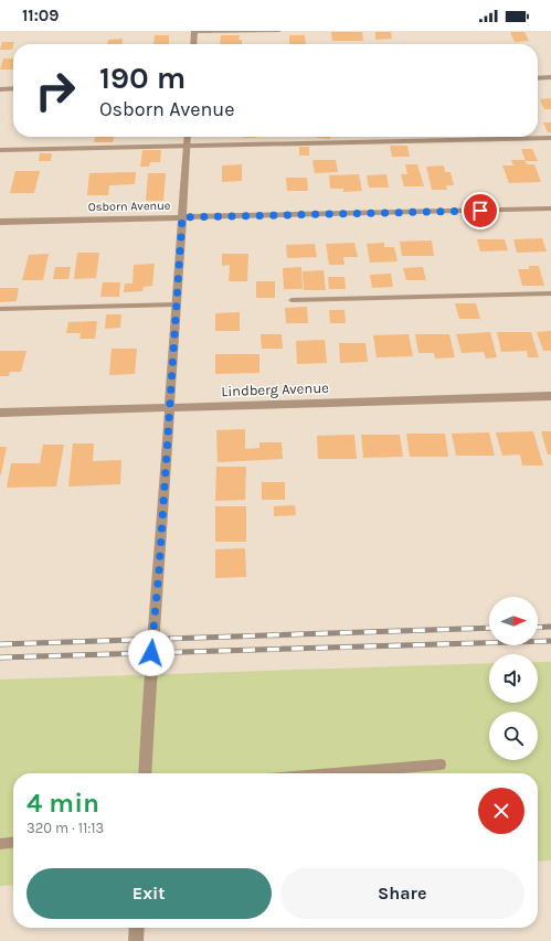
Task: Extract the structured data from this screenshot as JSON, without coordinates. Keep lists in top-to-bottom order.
{
  "streets": {
    "street": ["Osborn Avenue", "Lindberg Avenue"]
  },
  "north": "right",
  "page": {
    "status": "11:09",
    "turn": ["190 m", "Osborn Avenue"],
    "heading": ["4 min", "320 m · 11:13"],
    "buttons": ["Exit", "Share"]
  }
}
